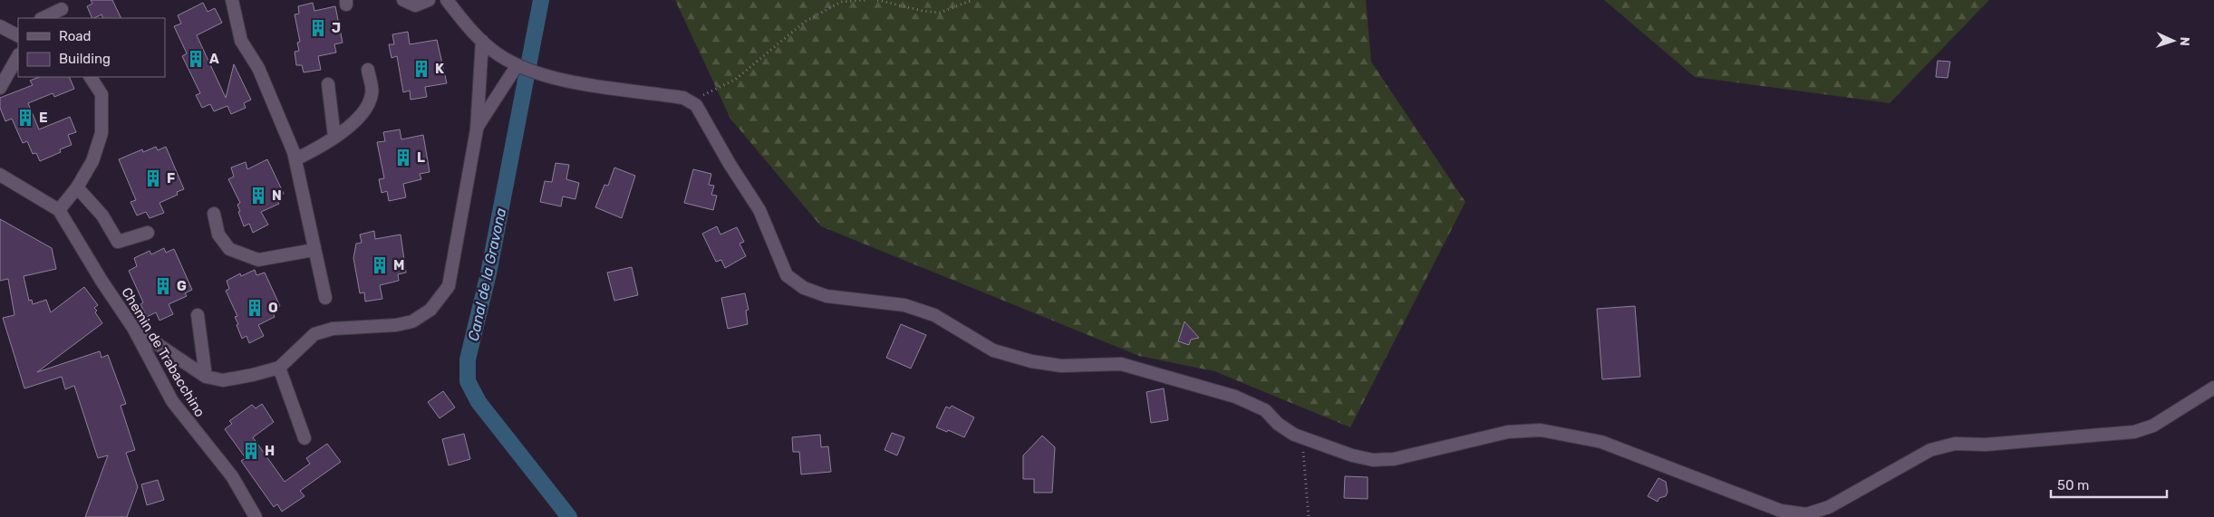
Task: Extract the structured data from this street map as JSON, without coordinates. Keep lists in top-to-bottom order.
{
  "streets": {
    "street": ["Chemin de Trabacchino"]
  },
  "water": ["Canal de la Gravona"],
  "places": {
    "building": [
      "J",
      "A",
      "K",
      "E",
      "L",
      "F",
      "N",
      "M",
      "G",
      "O",
      "H"
    ]
  },
  "legend": ["Road", "Building"],
  "scale_bar": "50 m",
  "north": "right"
}
